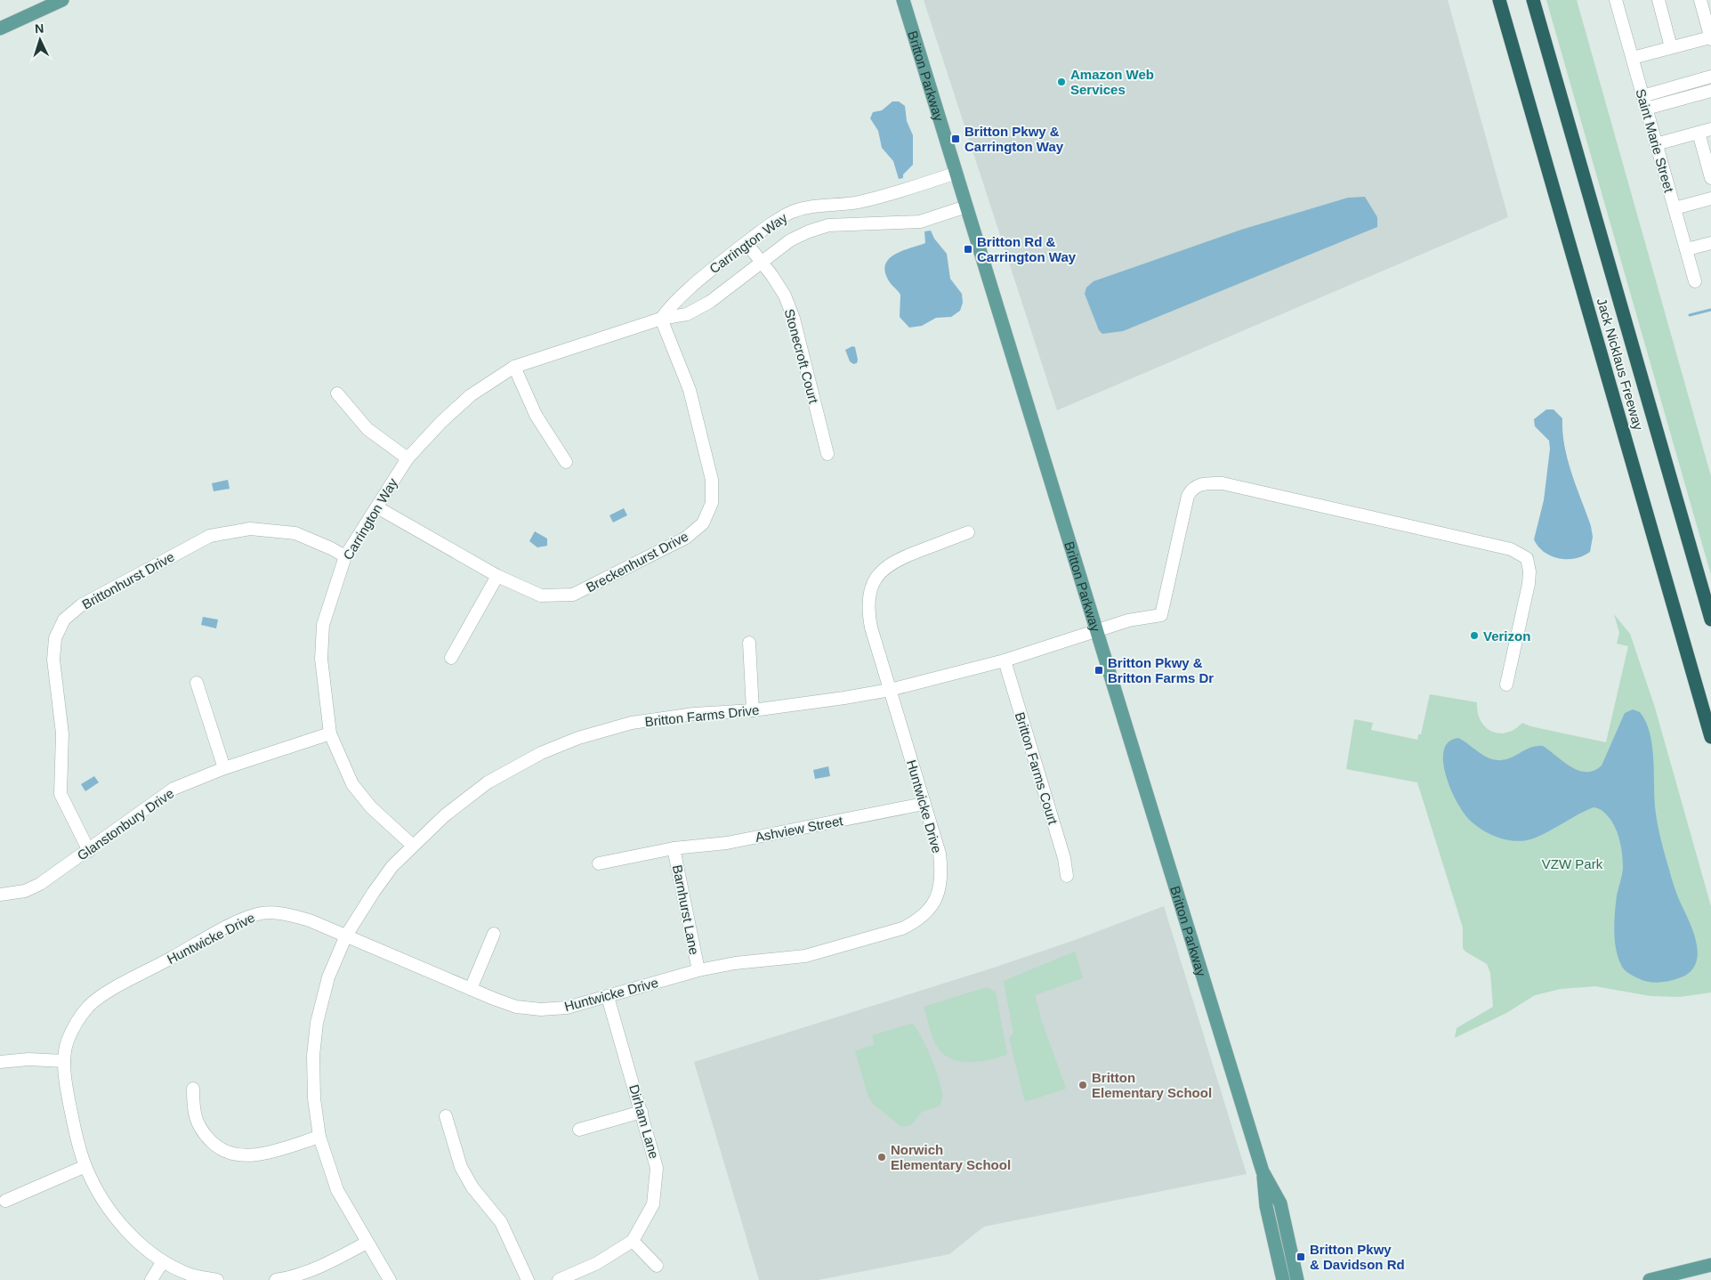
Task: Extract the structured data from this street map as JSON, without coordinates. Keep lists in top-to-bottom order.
{
  "streets": {
    "highway": ["Jack Nicklaus Freeway"],
    "main road": ["Britton Parkway"],
    "street": [
      "Saint Marie Street",
      "Carrington Way",
      "Stonecroft Court",
      "Breckenhurst Drive",
      "Brittonhurst Drive",
      "Britton Farms Drive",
      "Britton Farms Court",
      "Huntwicke Drive",
      "Glanstonbury Drive",
      "Ashview Street",
      "Barnhurst Lane",
      "Dirham Lane"
    ]
  },
  "crossings": [
    ["Britton Parkway", "Carrington Way"],
    ["Britton Parkway", "Britton Farms Drive"],
    ["Carrington Way", "Stonecroft Court"],
    ["Carrington Way", "Breckenhurst Drive"],
    ["Carrington Way", "Brittonhurst Drive"],
    ["Carrington Way", "Britton Farms Drive"],
    ["Carrington Way", "Glanstonbury Drive"],
    ["Brittonhurst Drive", "Glanstonbury Drive"],
    ["Britton Farms Drive", "Britton Farms Court"],
    ["Britton Farms Drive", "Huntwicke Drive"],
    ["Huntwicke Drive", "Ashview Street"],
    ["Huntwicke Drive", "Barnhurst Lane"],
    ["Huntwicke Drive", "Dirham Lane"],
    ["Ashview Street", "Barnhurst Lane"]
  ],
  "parks": ["VZW Park"],
  "places": {
    "other": [
      "Amazon Web Services",
      "Verizon",
      "Britton Elementary School",
      "Norwich Elementary School"
    ],
    "transit": [
      "Britton Pkwy & Carrington Way",
      "Britton Rd & Carrington Way",
      "Britton Pkwy & Britton Farms Dr",
      "Britton Pkwy & Davidson Rd"
    ]
  },
  "north": "top"
}
